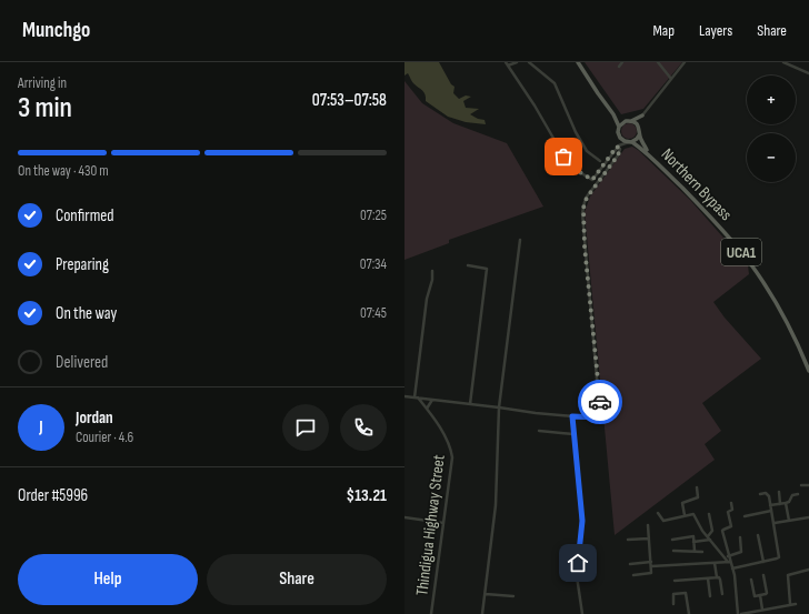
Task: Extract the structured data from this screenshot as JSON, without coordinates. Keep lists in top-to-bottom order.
{
  "streets": {
    "main road": ["Northern Bypass", "UCA1"],
    "street": ["Thindigua Highway Street"]
  },
  "crossings": [
    ["Northern Bypass", "UCA1"]
  ],
  "page": {
    "header": "Munchgo",
    "nav": ["Map", "Layers", "Share"],
    "heading": ["3 min", "Arriving in", "07:53–07:58"],
    "panel": [
      "Jordan",
      "Courier · 4.6",
      "Order #5996",
      "$13.21"
    ],
    "map_buttons": ["+", "−"],
    "bar": "On the way · 430 m",
    "list": [
      ["Confirmed", "07:25"],
      ["Preparing", "07:34"],
      ["On the way", "07:45"],
      "Delivered"
    ],
    "round": "J",
    "buttons": ["Help", "Share"]
  }
}
